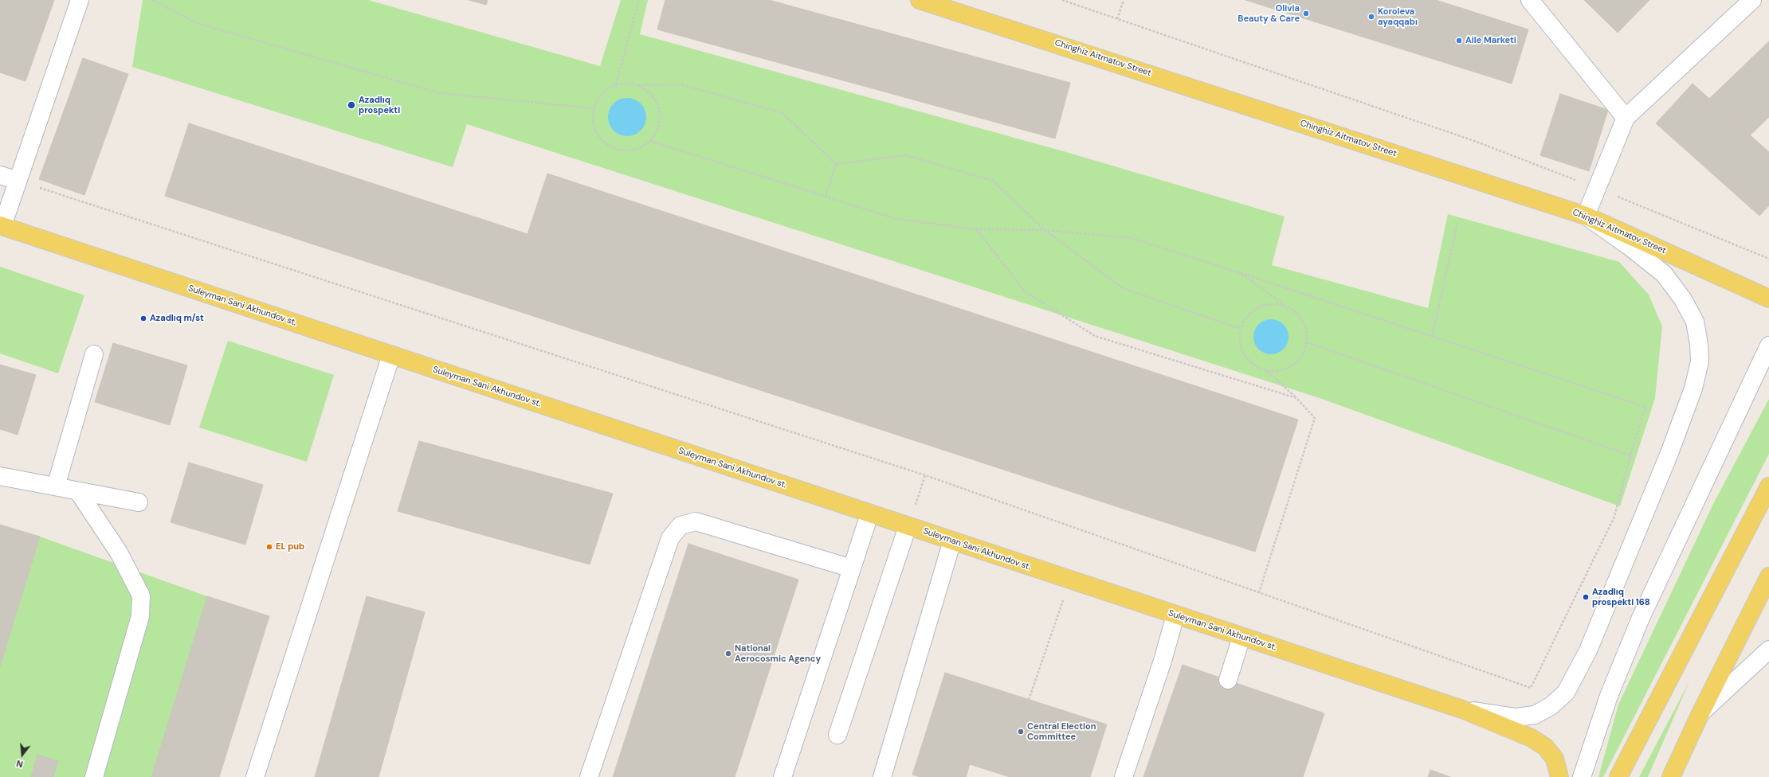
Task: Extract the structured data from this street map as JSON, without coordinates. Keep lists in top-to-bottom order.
{
  "streets": {
    "main road": ["Chinghiz Aitmatov Street", "Suleyman Sani Akhundov st."]
  },
  "places": [
    "Olivia Beauty & Care",
    "Koroleva ayaqqabı",
    "Aile Marketi",
    "Azadlıq prospekti",
    "Azadlıq m/st",
    "EL pub",
    "Azadlıq prospekti 168",
    "National Aerocosmic Agency",
    "Central Election Committee"
  ],
  "north": "bottom"
}
